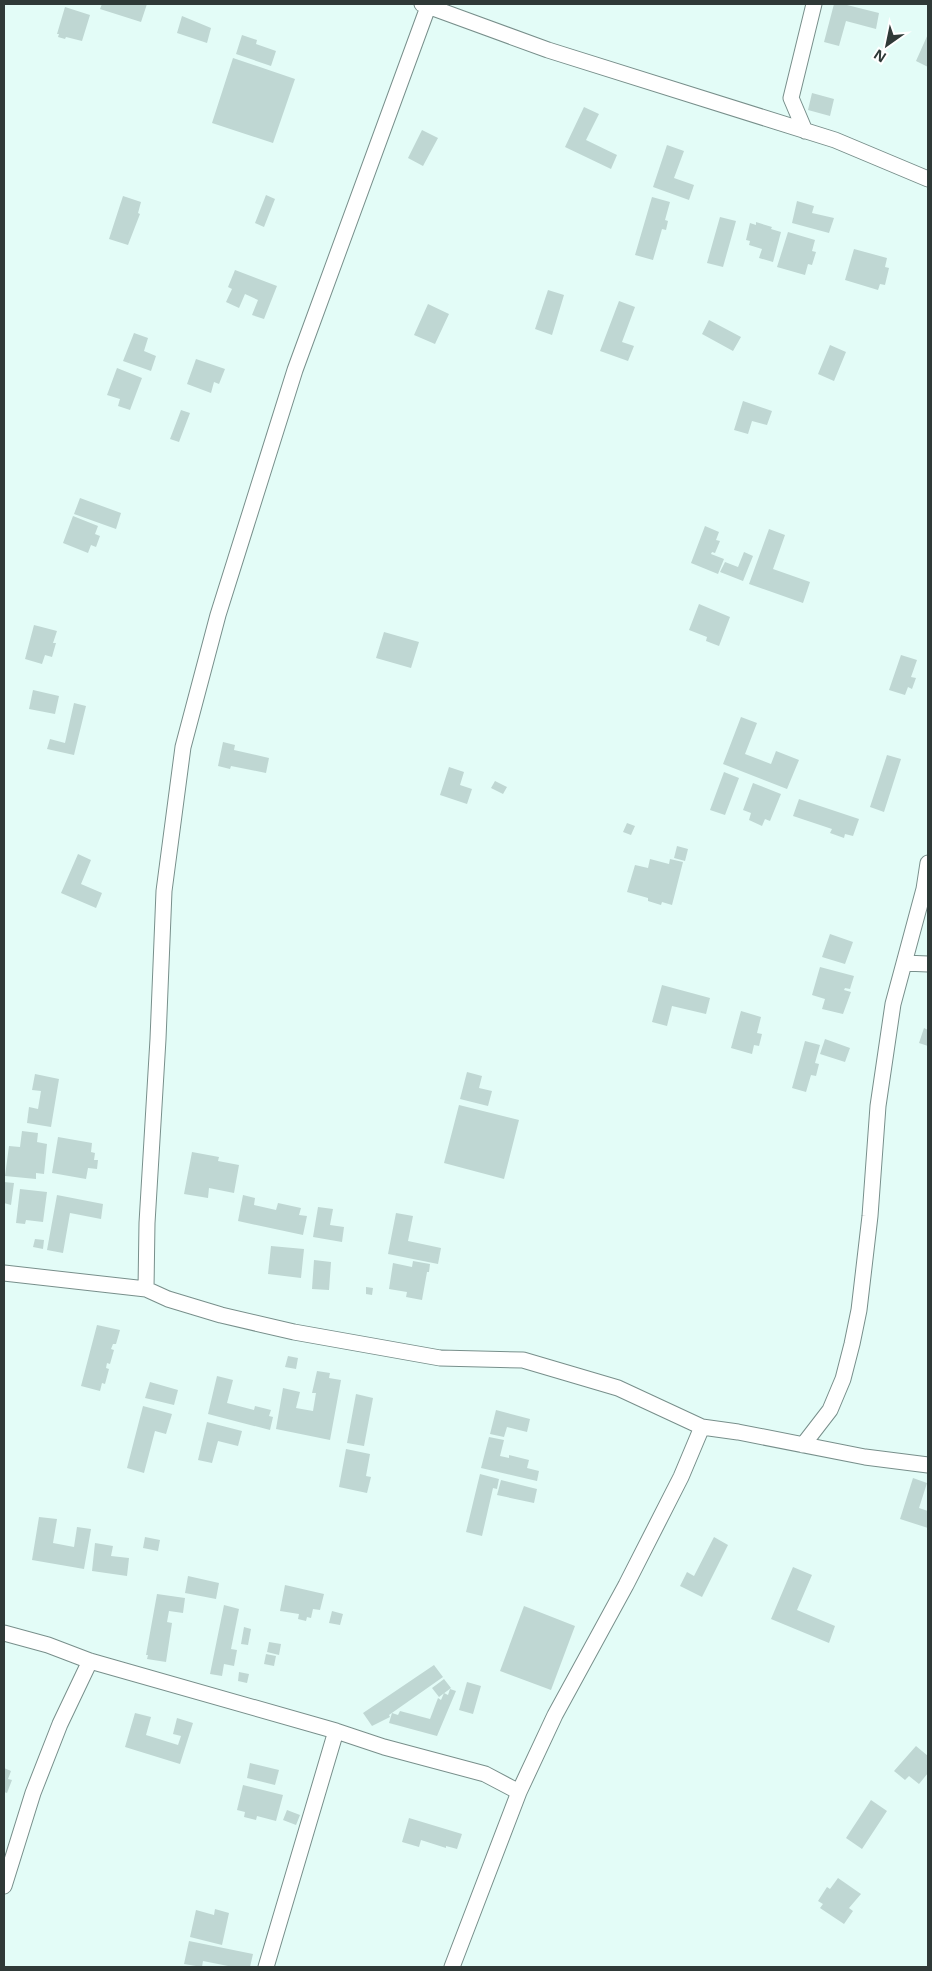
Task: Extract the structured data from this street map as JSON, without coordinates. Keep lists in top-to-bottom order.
{
  "north": "bottom left"
}
